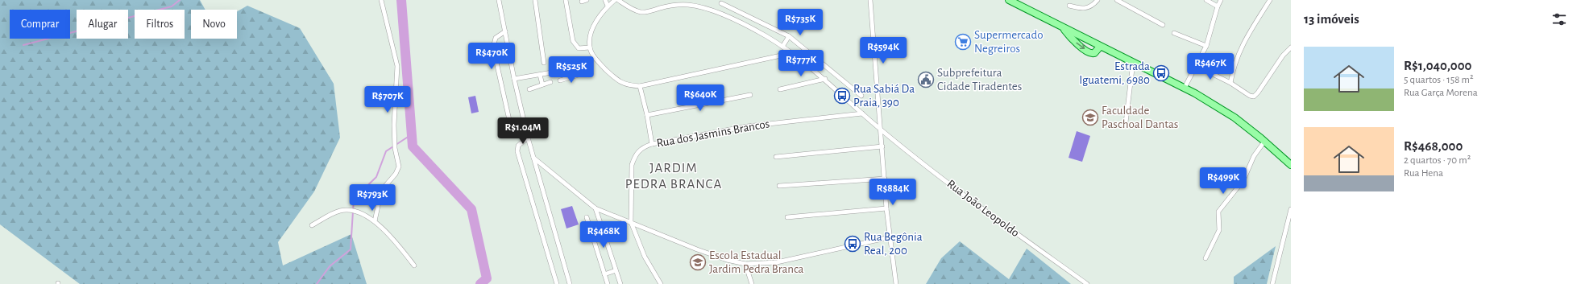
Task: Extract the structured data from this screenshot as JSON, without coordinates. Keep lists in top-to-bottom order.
{
  "streets": {
    "street": ["Rua dos Jasmins Brancos", "Rua João Leopoldo"]
  },
  "crossings": [
    ["Rua dos Jasmins Brancos", "Rua João Leopoldo"]
  ],
  "districts": ["JARDIM PEDRA BRANCA"],
  "places": {
    "supermarket": ["Supermercado Negreiros"],
    "bus stop": ["Estrada Iguatemi, 6980", "Rua Sabiá Da Praia, 390", "Rua Begônia Real, 200"],
    "public building": ["Subprefeitura Cidade Tiradentes"],
    "school or university": ["Faculdade Paschoal Dantas", "Escola Estadual Jardim Pedra Branca"]
  },
  "page": {
    "heading": "13 imóveis",
    "price": [
      "R$735K",
      "R$594K",
      "R$470K",
      "R$777K",
      "R$467K",
      "R$525K",
      "R$640K",
      "R$707K",
      "R$1.04M",
      "R$499K",
      "R$884K",
      "R$793K",
      "R$468K"
    ],
    "chip": [
      "Comprar",
      "Alugar",
      "Filtros",
      "Novo"
    ],
    "list": [
      {
        "name": "R$1,040,000",
        "note": "5 quartos · 158 m² · Rua Garça Morena"
      },
      {
        "name": "R$468,000",
        "note": "2 quartos · 70 m² · Rua Hena"
      }
    ]
  }
}
